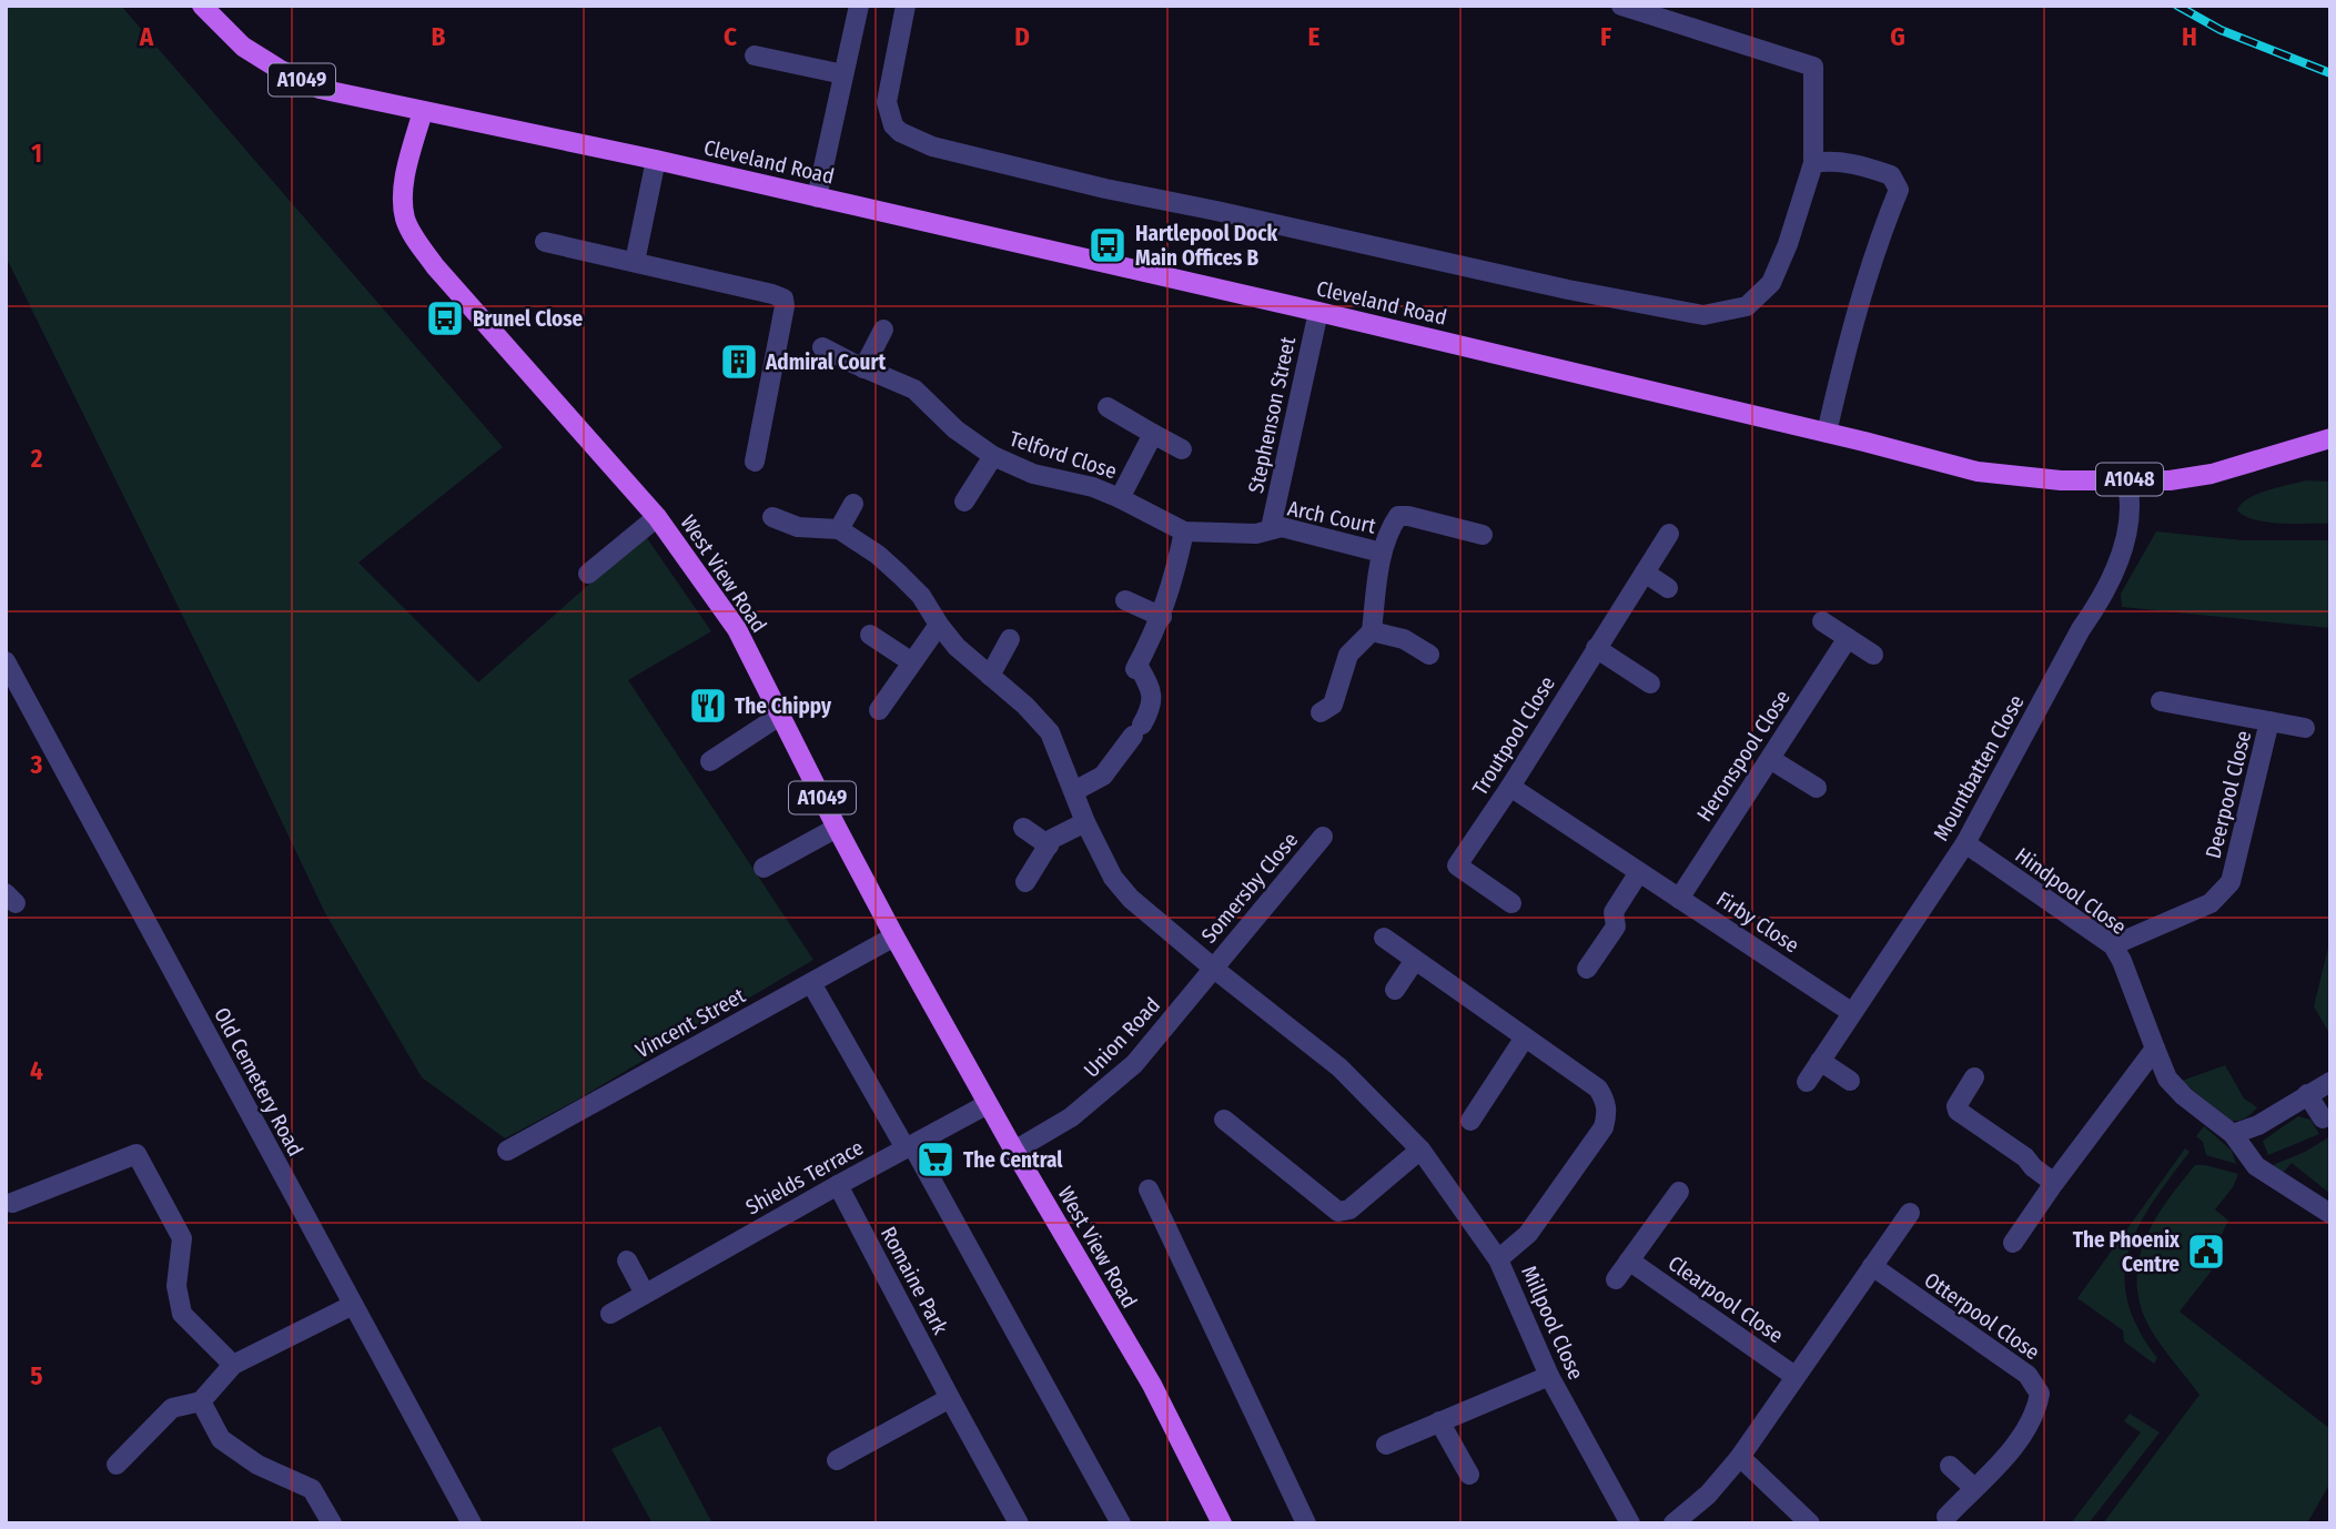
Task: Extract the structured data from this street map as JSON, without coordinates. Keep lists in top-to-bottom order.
{
  "streets": {
    "main road": [
      "A1049",
      "Cleveland Road",
      "A1048",
      "West View Road"
    ],
    "street": [
      "Stephenson Street",
      "Telford Close",
      "Arch Court",
      "Troutpool Close",
      "Heronspool Close",
      "Mountbatten Close",
      "Deerpool Close",
      "Somersby Close",
      "Hindpool Close",
      "Firby Close",
      "Vincent Street",
      "Union Road",
      "Old Cemetery Road",
      "Shields Terrace",
      "Romaine Park",
      "Clearpool Close",
      "Otterpool Close",
      "Millpool Close"
    ]
  },
  "crossings": [
    ["A1049", "Cleveland Road"],
    ["A1049", "West View Road"],
    ["Cleveland Road", "Stephenson Street"],
    ["Cleveland Road", "West View Road"],
    ["Cleveland Road", "Mountbatten Close"],
    ["Stephenson Street", "Telford Close"],
    ["Stephenson Street", "Arch Court"],
    ["Telford Close", "Arch Court"],
    ["West View Road", "Vincent Street"],
    ["West View Road", "Union Road"],
    ["West View Road", "Shields Terrace"],
    ["Troutpool Close", "Firby Close"],
    ["Heronspool Close", "Firby Close"],
    ["Mountbatten Close", "Hindpool Close"],
    ["Mountbatten Close", "Firby Close"],
    ["Deerpool Close", "Hindpool Close"],
    ["Somersby Close", "Union Road"],
    ["Somersby Close", "Millpool Close"],
    ["Union Road", "Millpool Close"],
    ["Shields Terrace", "Romaine Park"]
  ],
  "places": {
    "bus stop": ["Hartlepool Dock Main Offices B", "Brunel Close"],
    "building": ["Admiral Court"],
    "restaurant": ["The Chippy"],
    "supermarket": ["The Central"],
    "public building": ["The Phoenix Centre"]
  },
  "grid": {
    "columns": [
      "A",
      "B",
      "C",
      "D",
      "E",
      "F",
      "G",
      "H"
    ],
    "rows": [
      "1",
      "2",
      "3",
      "4",
      "5"
    ]
  }
}
